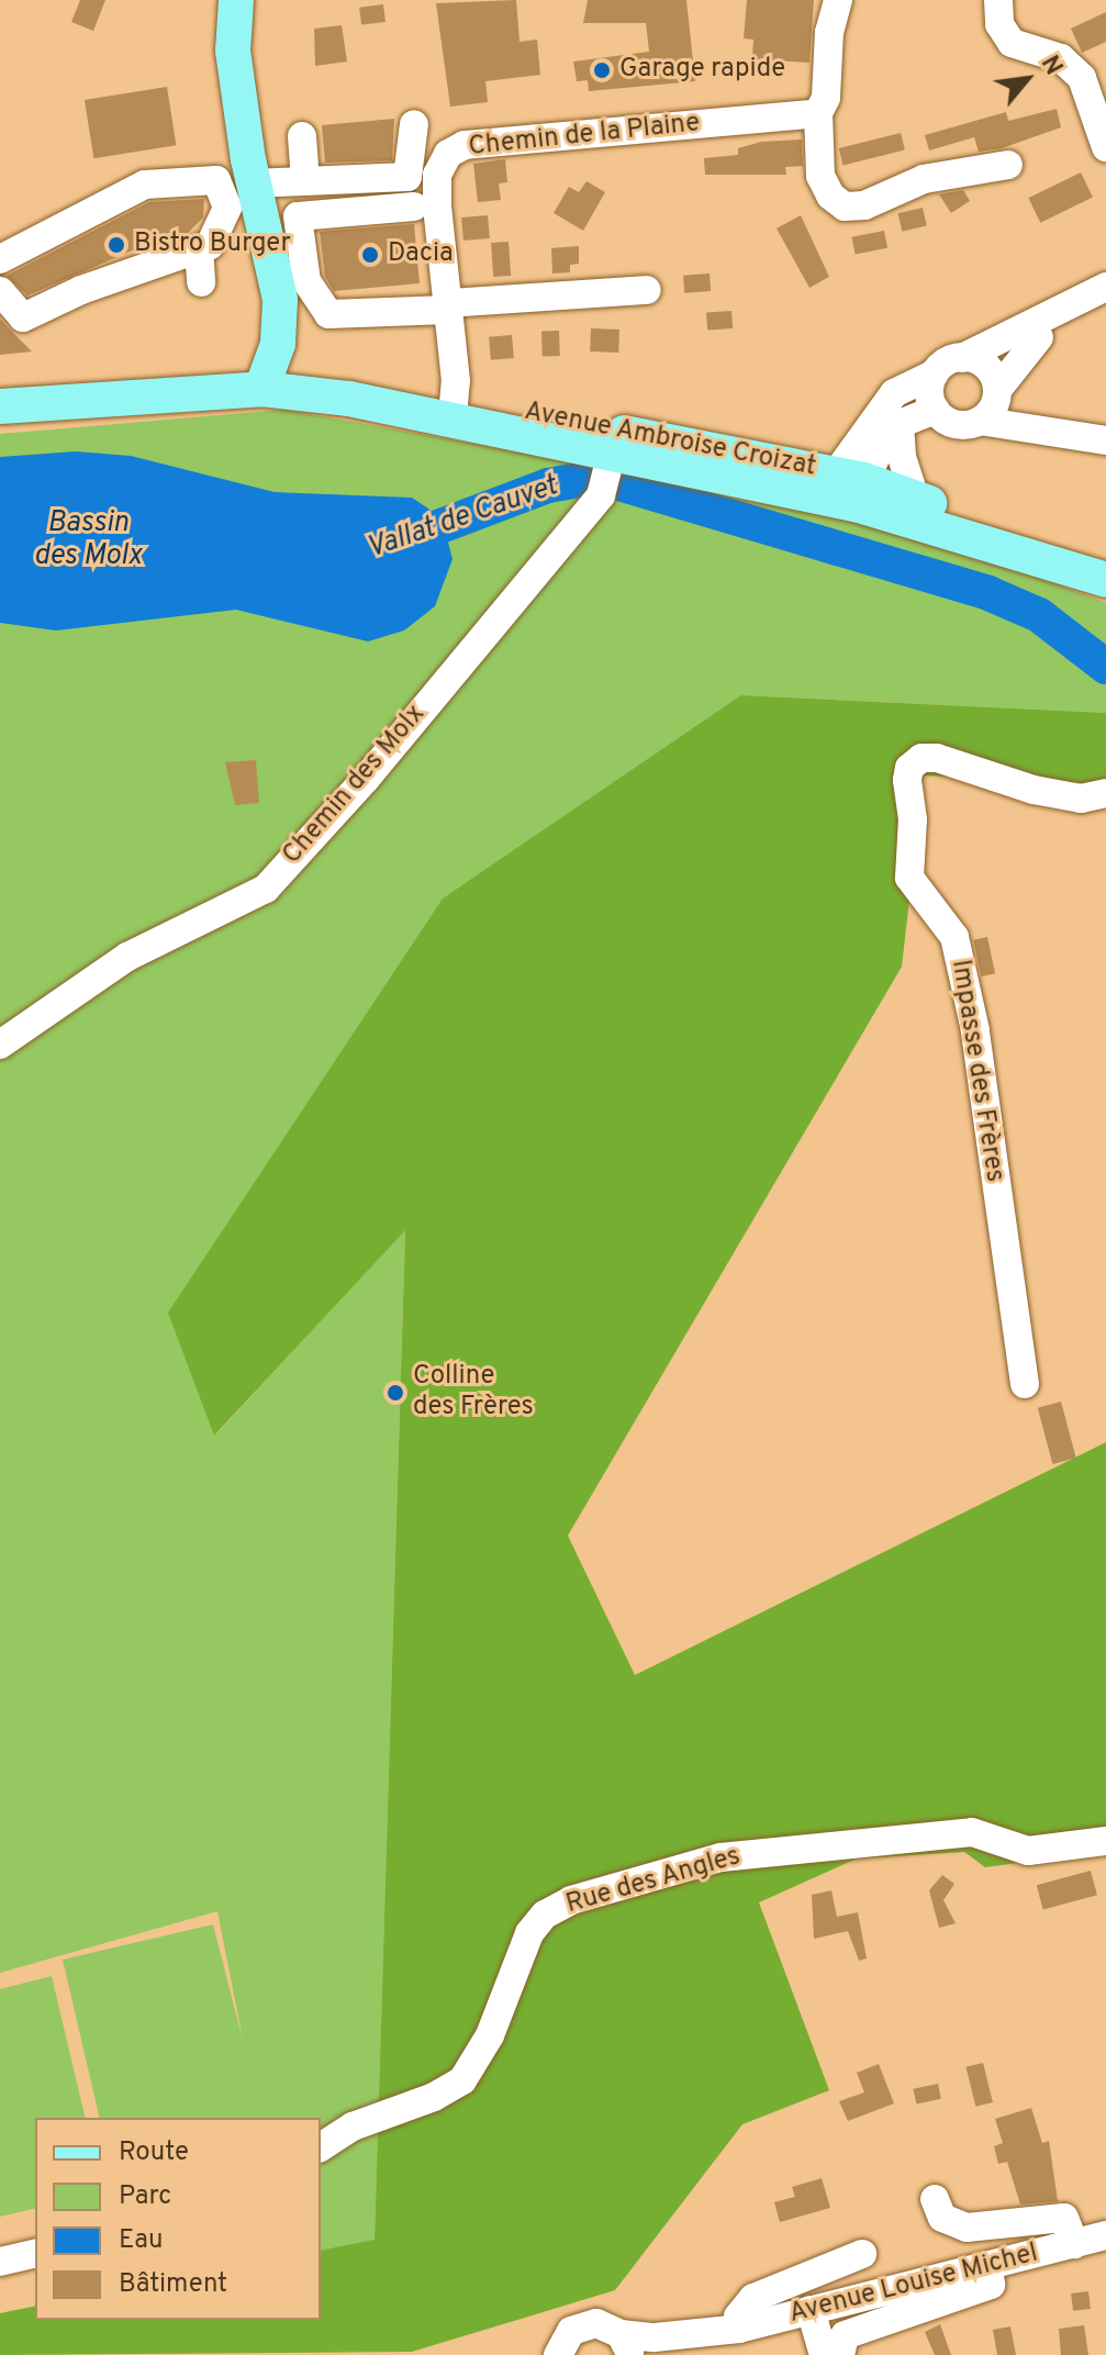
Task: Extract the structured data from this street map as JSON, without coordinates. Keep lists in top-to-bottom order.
{
  "streets": {
    "main road": ["Avenue Ambroise Croizat"],
    "street": [
      "Chemin de la Plaine",
      "Chemin des Molx",
      "Impasse des Frères",
      "Rue des Angles",
      "Avenue Louise Michel"
    ]
  },
  "crossings": [
    ["Chemin de la Plaine", "Avenue Ambroise Croizat"],
    ["Avenue Ambroise Croizat", "Chemin des Molx"]
  ],
  "water": ["Vallat de Cauvet", "Bassin des Molx"],
  "places": [
    "Garage rapide",
    "Bistro Burger",
    "Dacia",
    "Colline des Frères"
  ],
  "legend": [
    "Route",
    "Parc",
    "Eau",
    "Bâtiment"
  ],
  "north": "top right"
}
